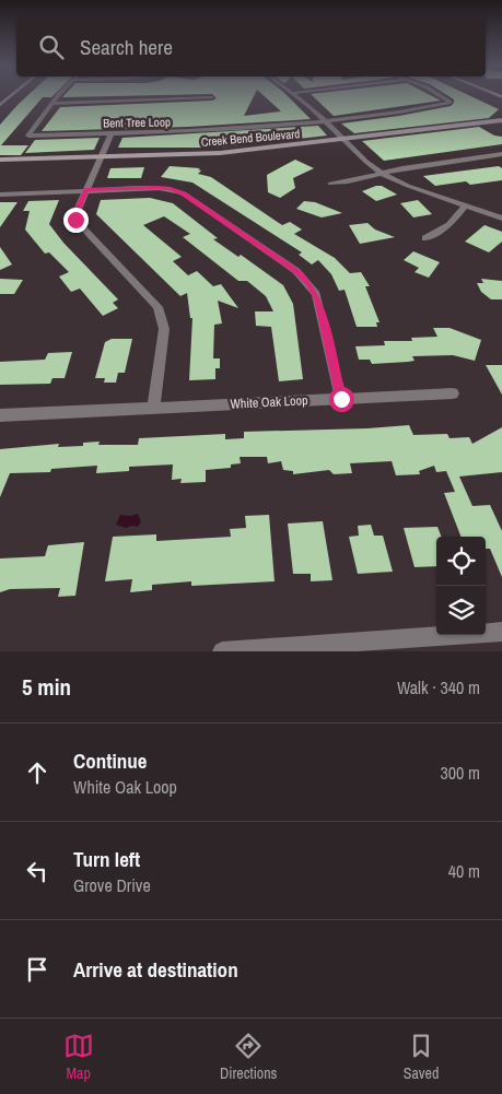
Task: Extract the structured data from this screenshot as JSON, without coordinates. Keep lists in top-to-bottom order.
{
  "streets": {
    "street": ["Bent Tree Loop", "Creek Bend Boulevard", "White Oak Loop"]
  },
  "page": {
    "search": "Search here",
    "heading": ["5 min", "Walk · 340 m"],
    "list": [
      ["Continue", "White Oak Loop", "300 m"],
      ["Turn left", "Grove Drive", "40 m"],
      "Arrive at destination"
    ],
    "nav": ["Map", "Directions", "Saved"]
  }
}
